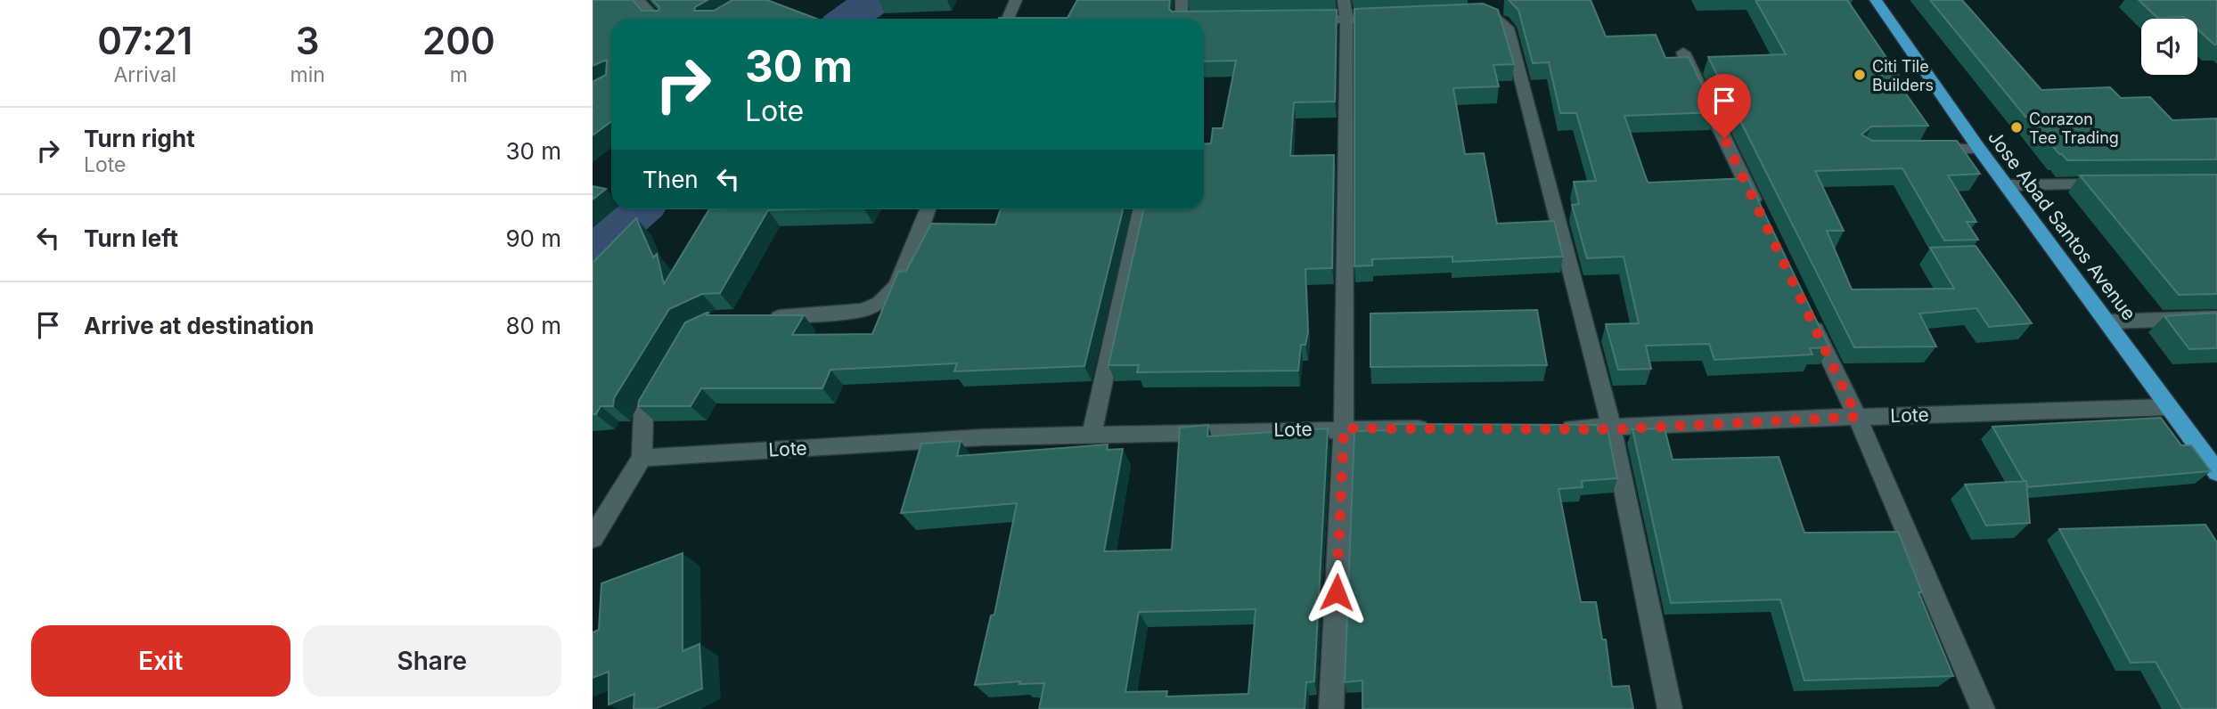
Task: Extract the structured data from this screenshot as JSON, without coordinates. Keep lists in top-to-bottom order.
{
  "streets": {
    "highway": ["Jose Abad Santos Avenue"],
    "street": ["Lote"]
  },
  "crossings": [
    ["Jose Abad Santos Avenue", "Lote"]
  ],
  "places": ["Citi Tile Builders", "Corazon Tee Trading"],
  "page": {
    "eta": [
      "07:21",
      "Arrival",
      "3",
      "min",
      "200",
      "m"
    ],
    "turn": ["30 m", "Lote"],
    "list": [
      {
        "name": "Turn right",
        "note": "Lote",
        "value": "30 m"
      },
      {
        "name": "Turn left",
        "value": "90 m"
      },
      {
        "name": "Arrive at destination",
        "value": "80 m"
      }
    ],
    "then": "Then",
    "buttons": ["Exit", "Share"]
  }
}
